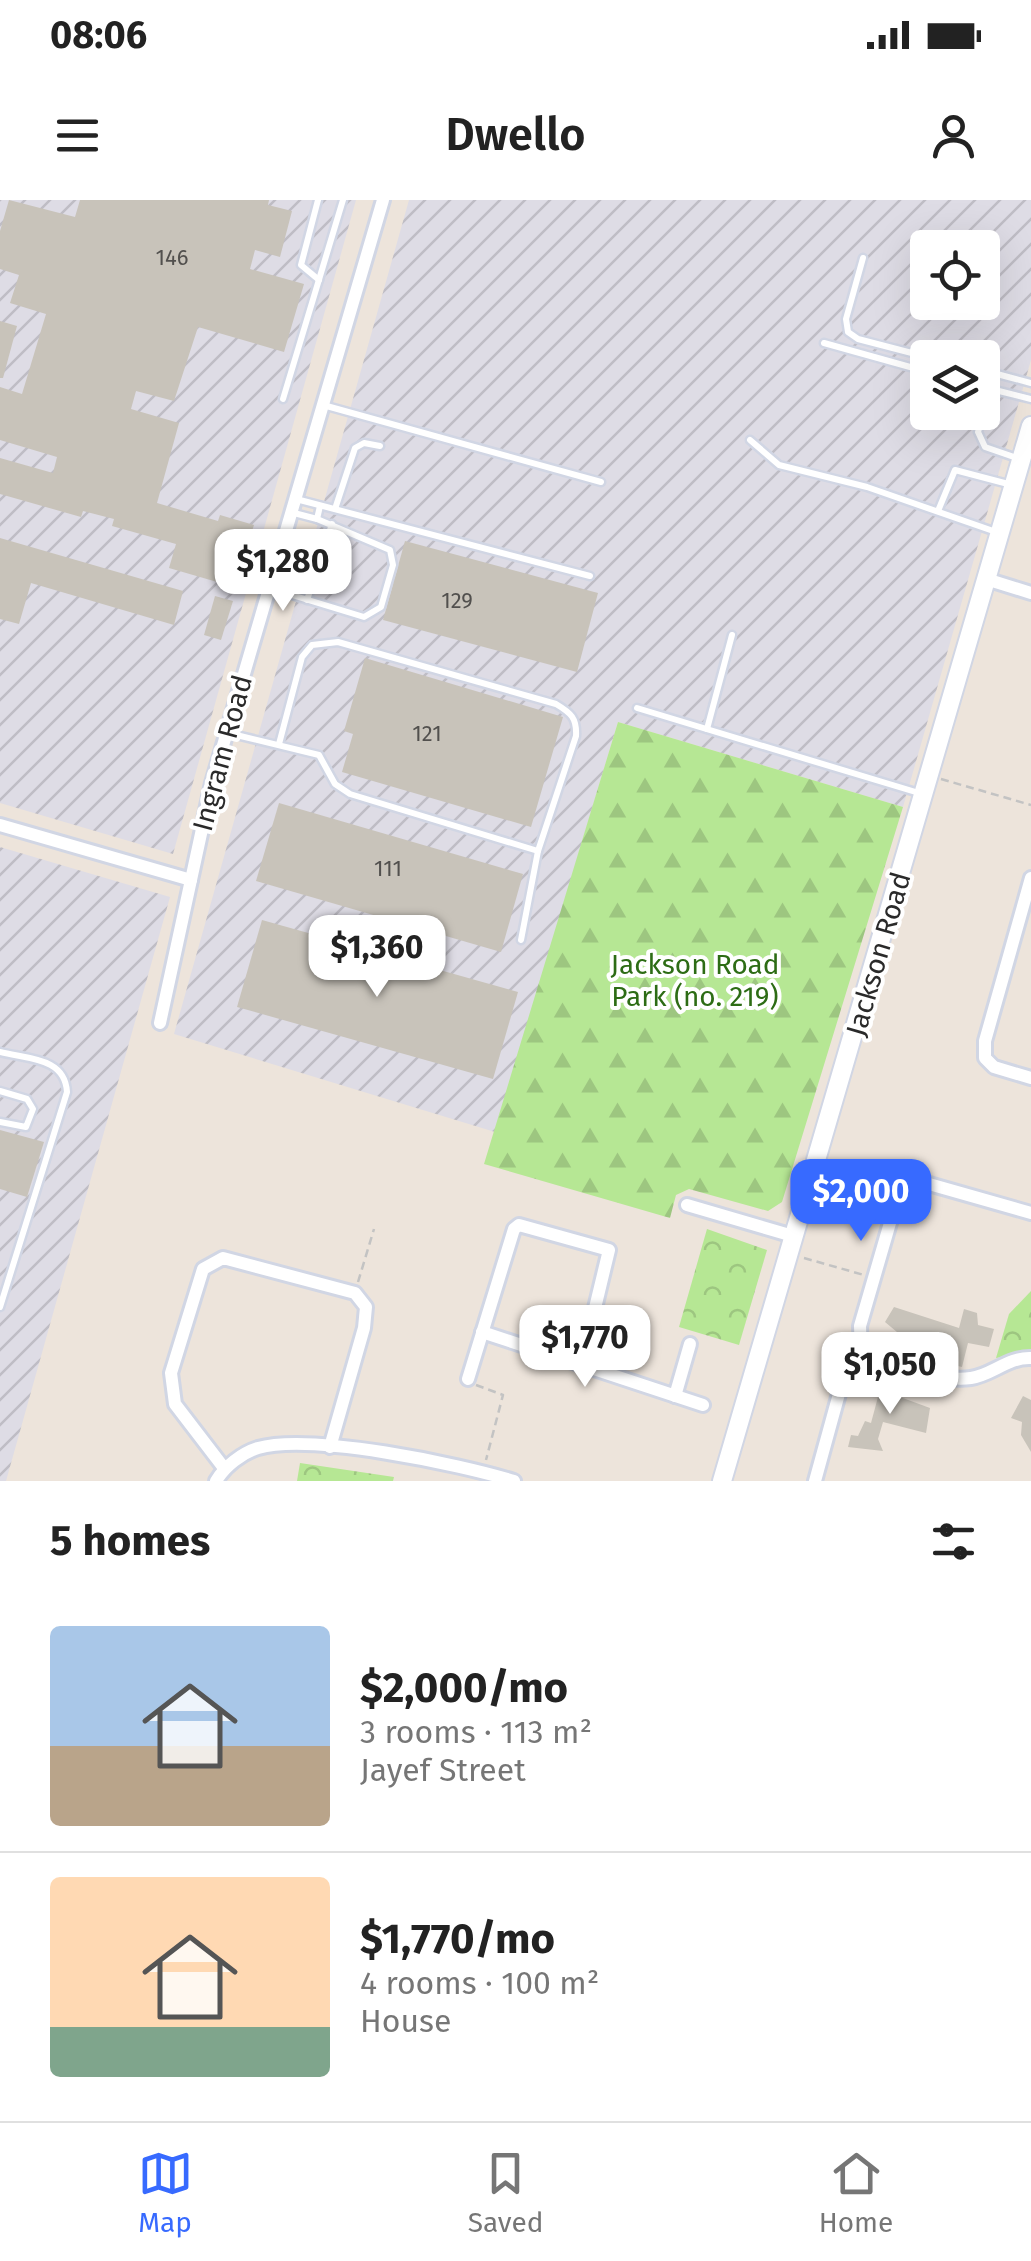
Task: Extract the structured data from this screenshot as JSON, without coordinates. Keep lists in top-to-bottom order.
{
  "streets": {
    "street": ["Ingram Road", "Jackson Road"]
  },
  "parks": ["Jackson Road Park (no. 219)"],
  "house_numbers": [
    "146",
    "129",
    "121",
    "111"
  ],
  "page": {
    "status": "08:06",
    "header": "Dwello",
    "price": [
      "$1,280",
      "$1,360",
      "$2,000",
      "$1,770",
      "$1,050"
    ],
    "heading": "5 homes",
    "list": [
      {
        "name": "$2,000/mo",
        "note": "3 rooms · 113 m² · Jayef Street"
      },
      {
        "name": "$1,770/mo",
        "note": "4 rooms · 100 m² · House"
      }
    ],
    "tabs": ["Map", "Saved", "Home"]
  }
}
